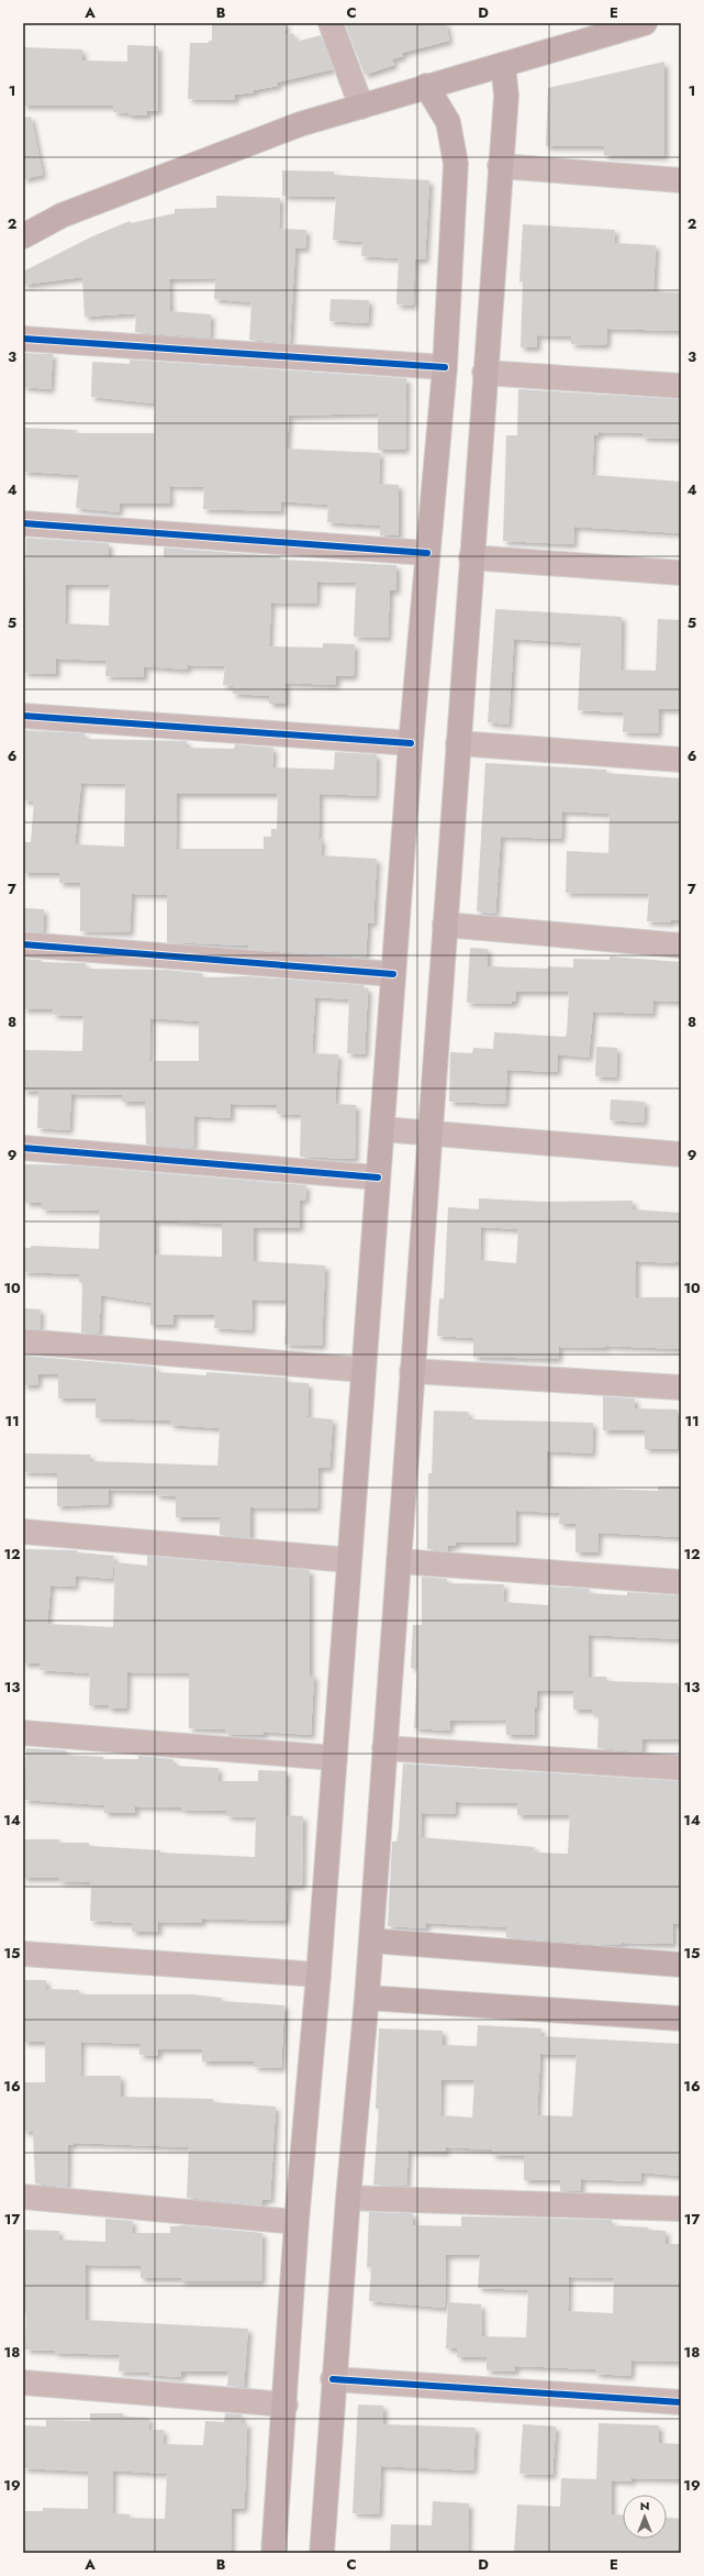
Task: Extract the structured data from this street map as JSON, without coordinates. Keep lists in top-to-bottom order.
{
  "north": "top",
  "grid": {
    "columns": [
      "A",
      "B",
      "C",
      "D",
      "E"
    ],
    "rows": [
      "1",
      "2",
      "3",
      "4",
      "5",
      "6",
      "7",
      "8",
      "9",
      "10",
      "11",
      "12",
      "13",
      "14",
      "15",
      "16",
      "17",
      "18",
      "19"
    ]
  }
}
